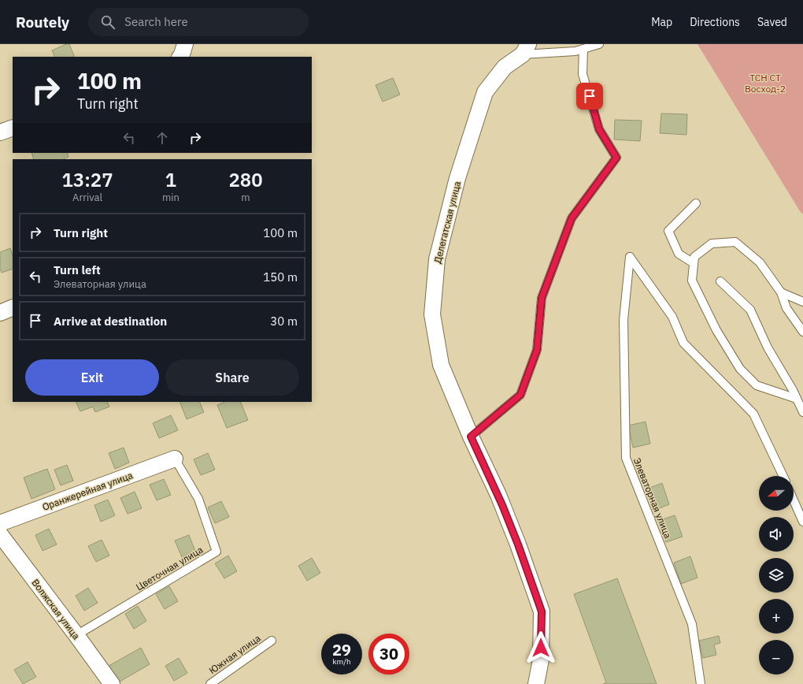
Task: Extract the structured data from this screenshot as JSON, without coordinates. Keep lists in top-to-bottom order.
{
  "streets": {
    "street": ["Делегатская улица", "Оранжерейная улица", "Волжская улица"],
    "lane": ["Элеваторная улица", "Цветочная улица", "Южная улица"]
  },
  "crossings": [
    ["Оранжерейная улица", "Цветочная улица"],
    ["Цветочная улица", "Волжская улица"]
  ],
  "parks": ["ТСН СТ Восход-2"],
  "north": "left",
  "page": {
    "header": "Routely",
    "search": "Search here",
    "nav": ["Map", "Directions", "Saved"],
    "turn": ["100 m", "Turn right"],
    "eta": [
      "13:27",
      "Arrival",
      "1",
      "min",
      "280",
      "m"
    ],
    "list": [
      {
        "name": "Turn right",
        "value": "100 m"
      },
      {
        "name": "Turn left",
        "note": "Элеваторная улица",
        "value": "150 m"
      },
      {
        "name": "Arrive at destination",
        "value": "30 m"
      }
    ],
    "buttons": ["Exit", "Share"],
    "map_buttons": ["+", "−"],
    "speed": "29 km/h",
    "limit": "30"
  }
}
